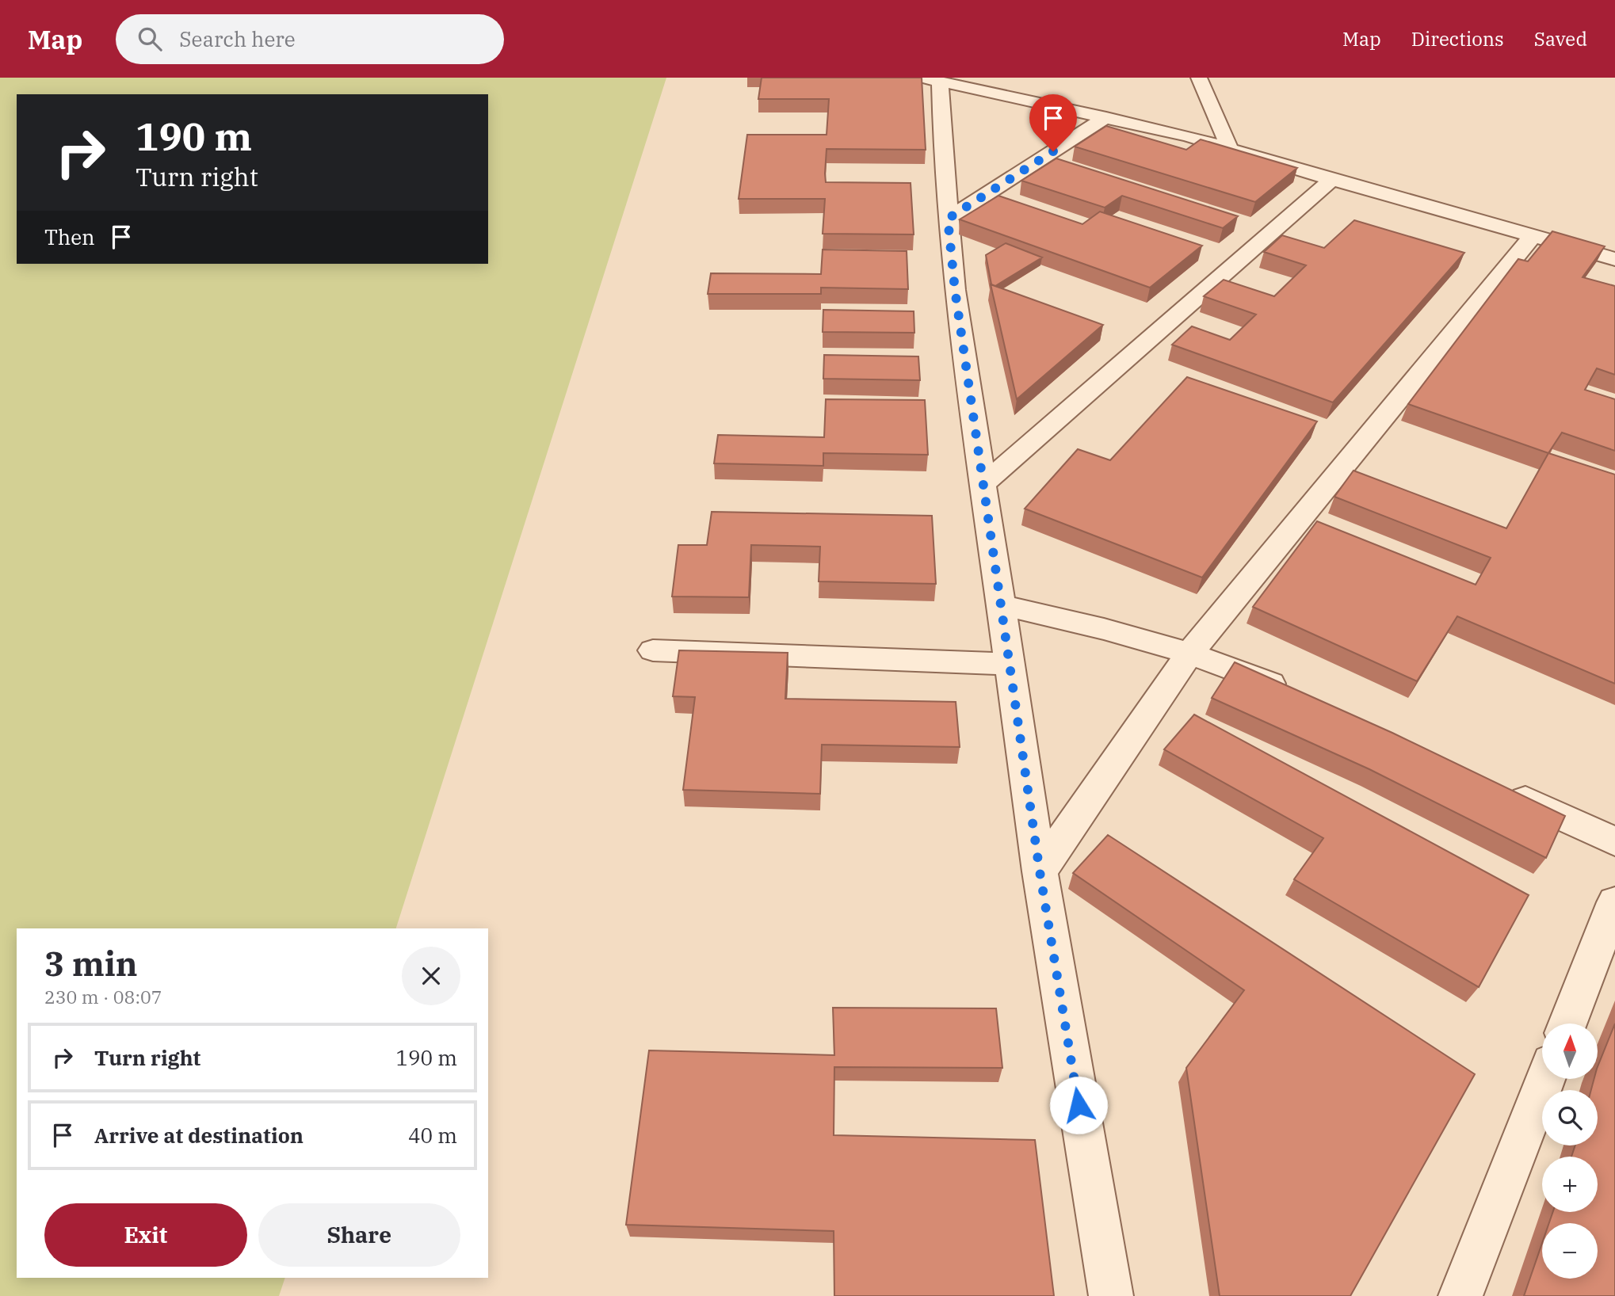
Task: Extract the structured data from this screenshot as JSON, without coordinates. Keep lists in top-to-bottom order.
{
  "north": "top",
  "page": {
    "header": "Map",
    "search": "Search here",
    "nav": ["Map", "Directions", "Saved"],
    "turn": ["190 m", "Turn right"],
    "then": "Then",
    "heading": ["3 min", "230 m · 08:07"],
    "list": [
      {
        "name": "Turn right",
        "value": "190 m"
      },
      {
        "name": "Arrive at destination",
        "value": "40 m"
      }
    ],
    "map_buttons": ["+", "−"],
    "buttons": ["Exit", "Share"]
  }
}
